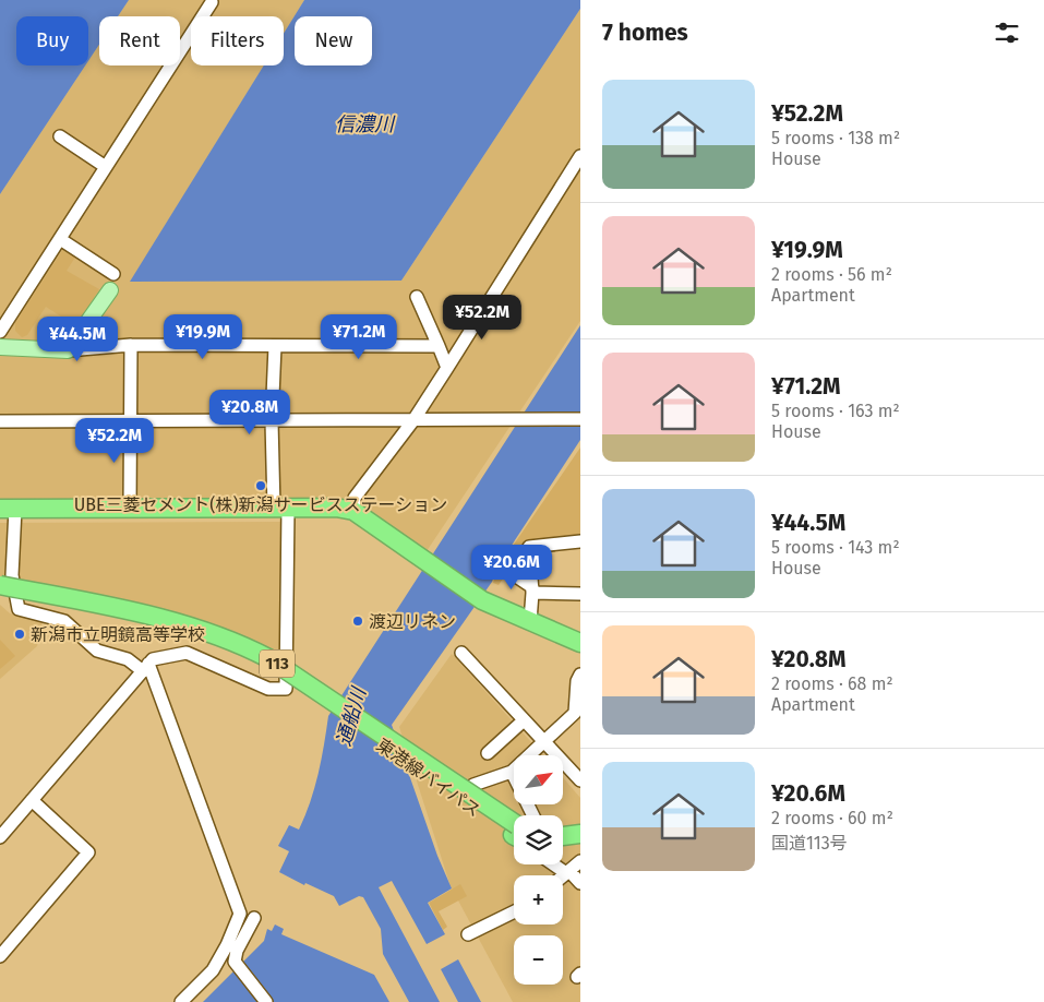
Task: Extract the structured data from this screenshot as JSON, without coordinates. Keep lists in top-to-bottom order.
{
  "streets": {
    "highway": ["113", "東港線バイパス"]
  },
  "water": ["信濃川", "通船川"],
  "places": ["UBE三菱セメント(株)新潟サービスステーション", "渡辺リネン", "新潟市立明鏡高等学校"],
  "north": "top right",
  "page": {
    "heading": "7 homes",
    "chip": [
      "Buy",
      "Rent",
      "Filters",
      "New"
    ],
    "list": [
      {
        "name": "¥52.2M",
        "note": "5 rooms · 138 m² · House"
      },
      {
        "name": "¥19.9M",
        "note": "2 rooms · 56 m² · Apartment"
      },
      {
        "name": "¥71.2M",
        "note": "5 rooms · 163 m² · House"
      },
      {
        "name": "¥44.5M",
        "note": "5 rooms · 143 m² · House"
      },
      {
        "name": "¥20.8M",
        "note": "2 rooms · 68 m² · Apartment"
      },
      {
        "name": "¥20.6M",
        "note": "2 rooms · 60 m² · 国道113号"
      }
    ],
    "price": [
      "¥52.2M",
      "¥19.9M",
      "¥71.2M",
      "¥44.5M",
      "¥20.8M",
      "¥52.2M",
      "¥20.6M"
    ],
    "map_buttons": ["+", "−"]
  }
}
